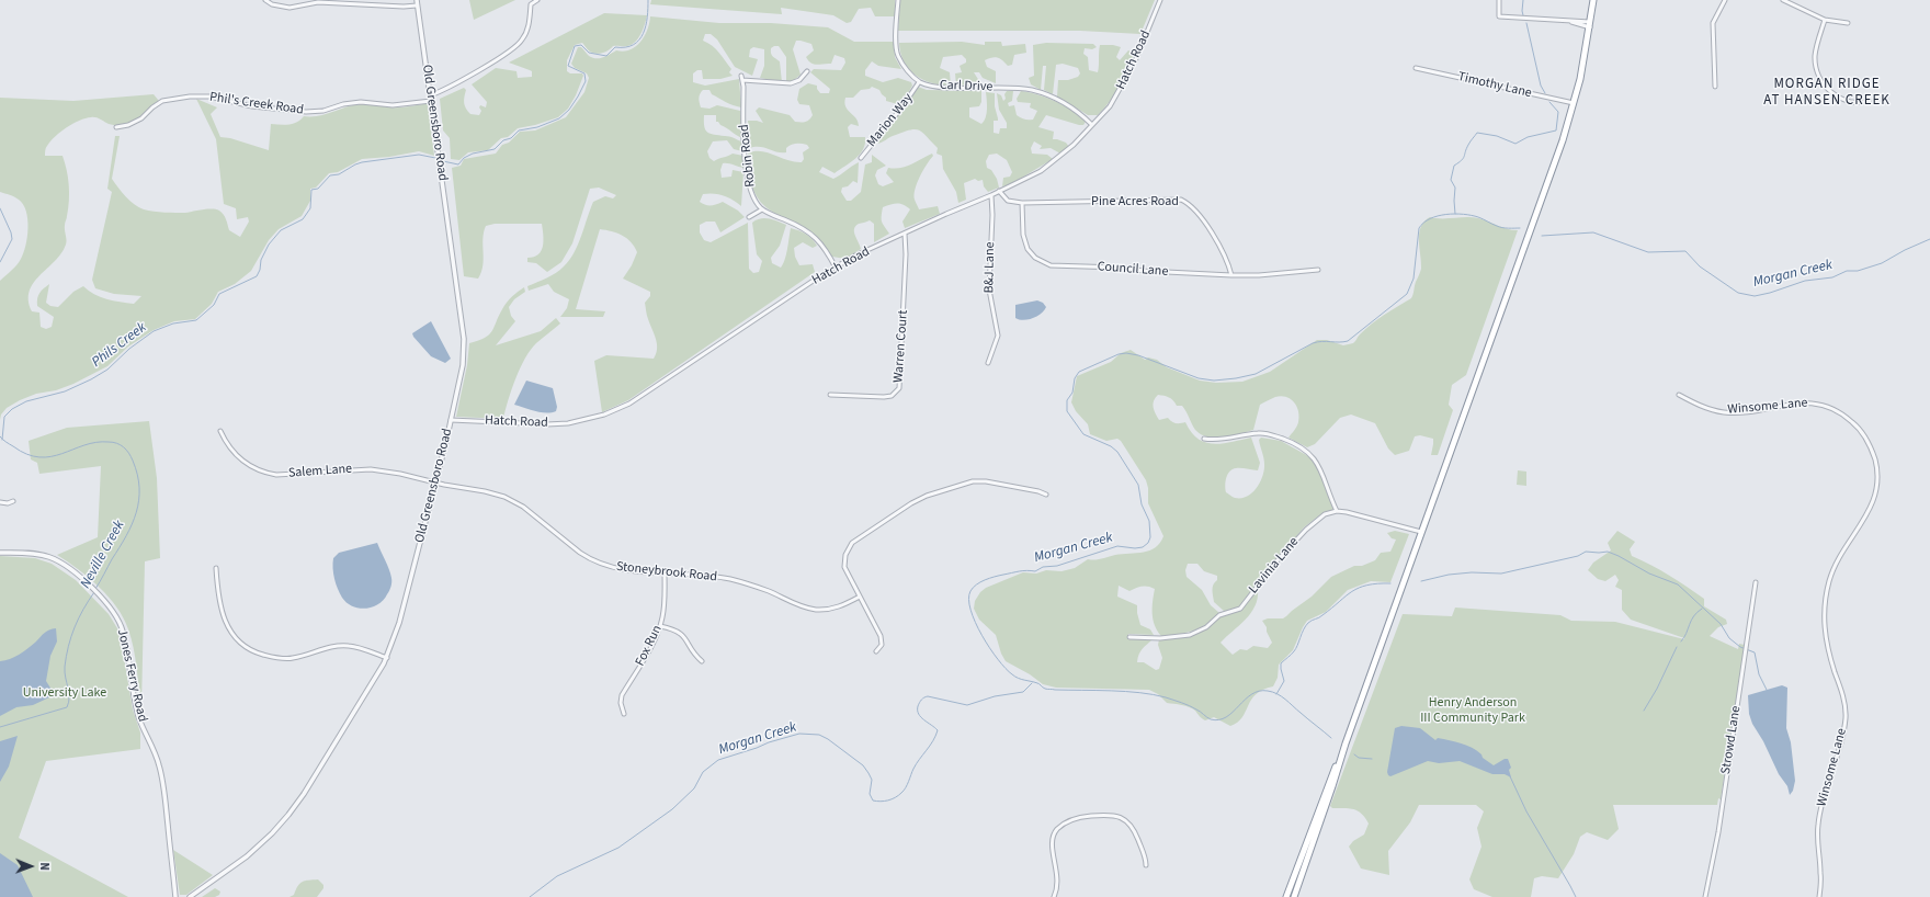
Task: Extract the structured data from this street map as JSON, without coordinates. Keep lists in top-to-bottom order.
{
  "streets": {
    "street": [
      "Hatch Road",
      "Timothy Lane",
      "Carl Drive",
      "Phil's Creek Road",
      "Marion Way",
      "Old Greensboro Road",
      "Robin Road",
      "Pine Acres Road",
      "B&J Lane",
      "Council Lane",
      "Warren Court",
      "Winsome Lane",
      "Salem Lane",
      "Lavinia Lane",
      "Stoneybrook Road",
      "Fox Run",
      "Jones Ferry Road",
      "Strowd Lane"
    ]
  },
  "crossings": [
    ["Hatch Road", "Carl Drive"],
    ["Hatch Road", "Old Greensboro Road"],
    ["Hatch Road", "B&J Lane"],
    ["Hatch Road", "Warren Court"],
    ["Carl Drive", "Marion Way"],
    ["Phil's Creek Road", "Old Greensboro Road"],
    ["Old Greensboro Road", "Salem Lane"],
    ["Old Greensboro Road", "Stoneybrook Road"],
    ["Pine Acres Road", "Council Lane"],
    ["Salem Lane", "Stoneybrook Road"],
    ["Stoneybrook Road", "Fox Run"]
  ],
  "districts": ["MORGAN RIDGE AT HANSEN CREEK"],
  "water": ["Morgan Creek", "Phils Creek", "Neville Creek"],
  "parks": ["University Lake", "Henry Anderson III Community Park"],
  "north": "right"
}
